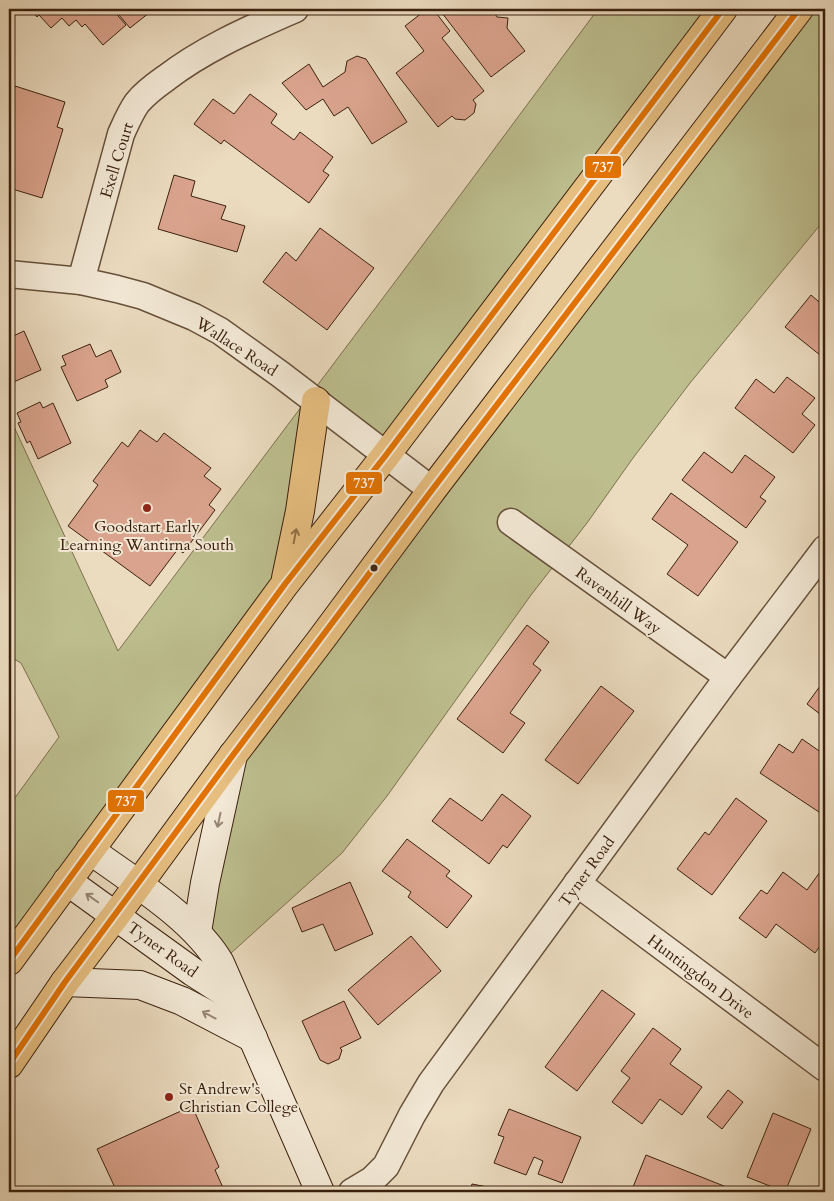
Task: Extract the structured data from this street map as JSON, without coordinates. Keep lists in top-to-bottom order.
{
  "streets": {
    "main road": ["Tyner Road"],
    "street": [
      "Exell Court",
      "Wallace Road",
      "Ravenhill Way",
      "Huntingdon Drive"
    ]
  },
  "crossings": [
    ["Exell Court", "Wallace Road"],
    ["Ravenhill Way", "Tyner Road"],
    ["Tyner Road", "Huntingdon Drive"]
  ],
  "places": ["Goodstart Early Learning Wantirna South", "St Andrew's Christian College"],
  "lines": ["transit line 737"]
}
